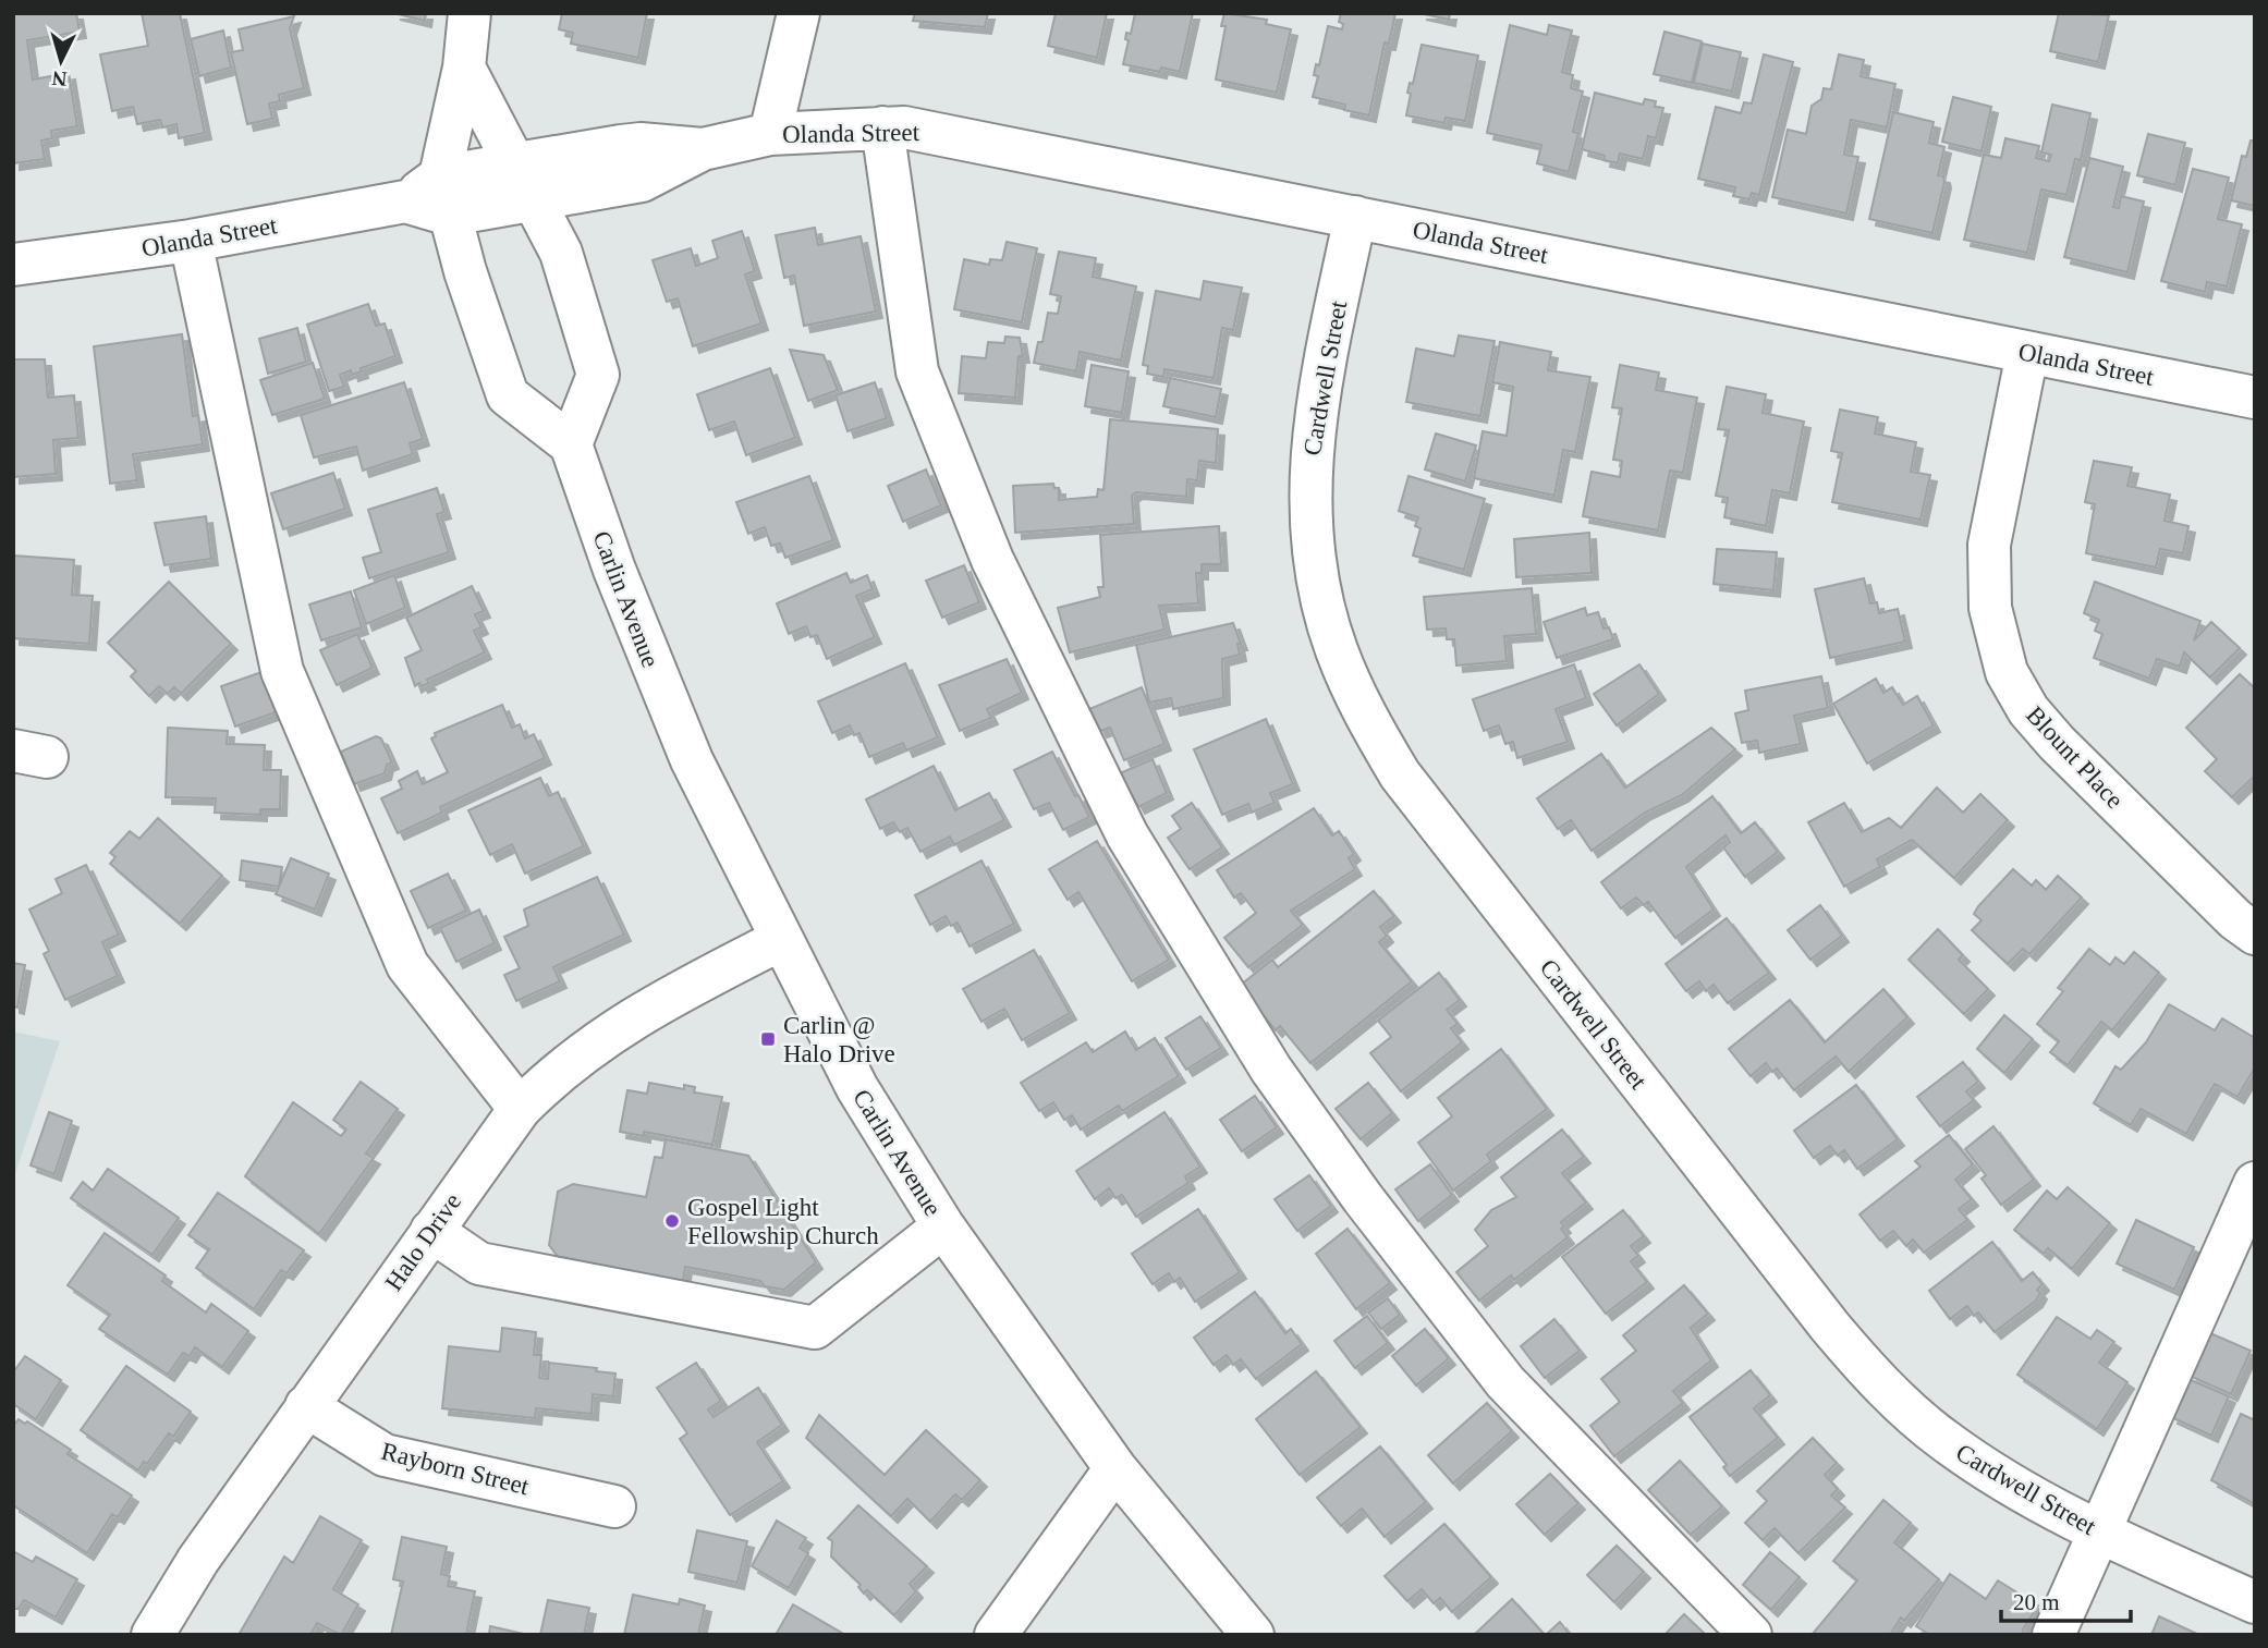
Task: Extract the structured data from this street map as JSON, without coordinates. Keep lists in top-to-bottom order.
{
  "streets": {
    "street": [
      "Olanda Street",
      "Cardwell Street",
      "Carlin Avenue",
      "Blount Place",
      "Halo Drive",
      "Rayborn Street"
    ]
  },
  "crossings": [
    ["Olanda Street", "Cardwell Street"],
    ["Olanda Street", "Blount Place"],
    ["Carlin Avenue", "Halo Drive"],
    ["Halo Drive", "Rayborn Street"]
  ],
  "places": {
    "transit": ["Carlin @ Halo Drive"],
    "other": ["Gospel Light Fellowship Church"]
  },
  "scale_bar": "20 m",
  "north": "bottom"
}
